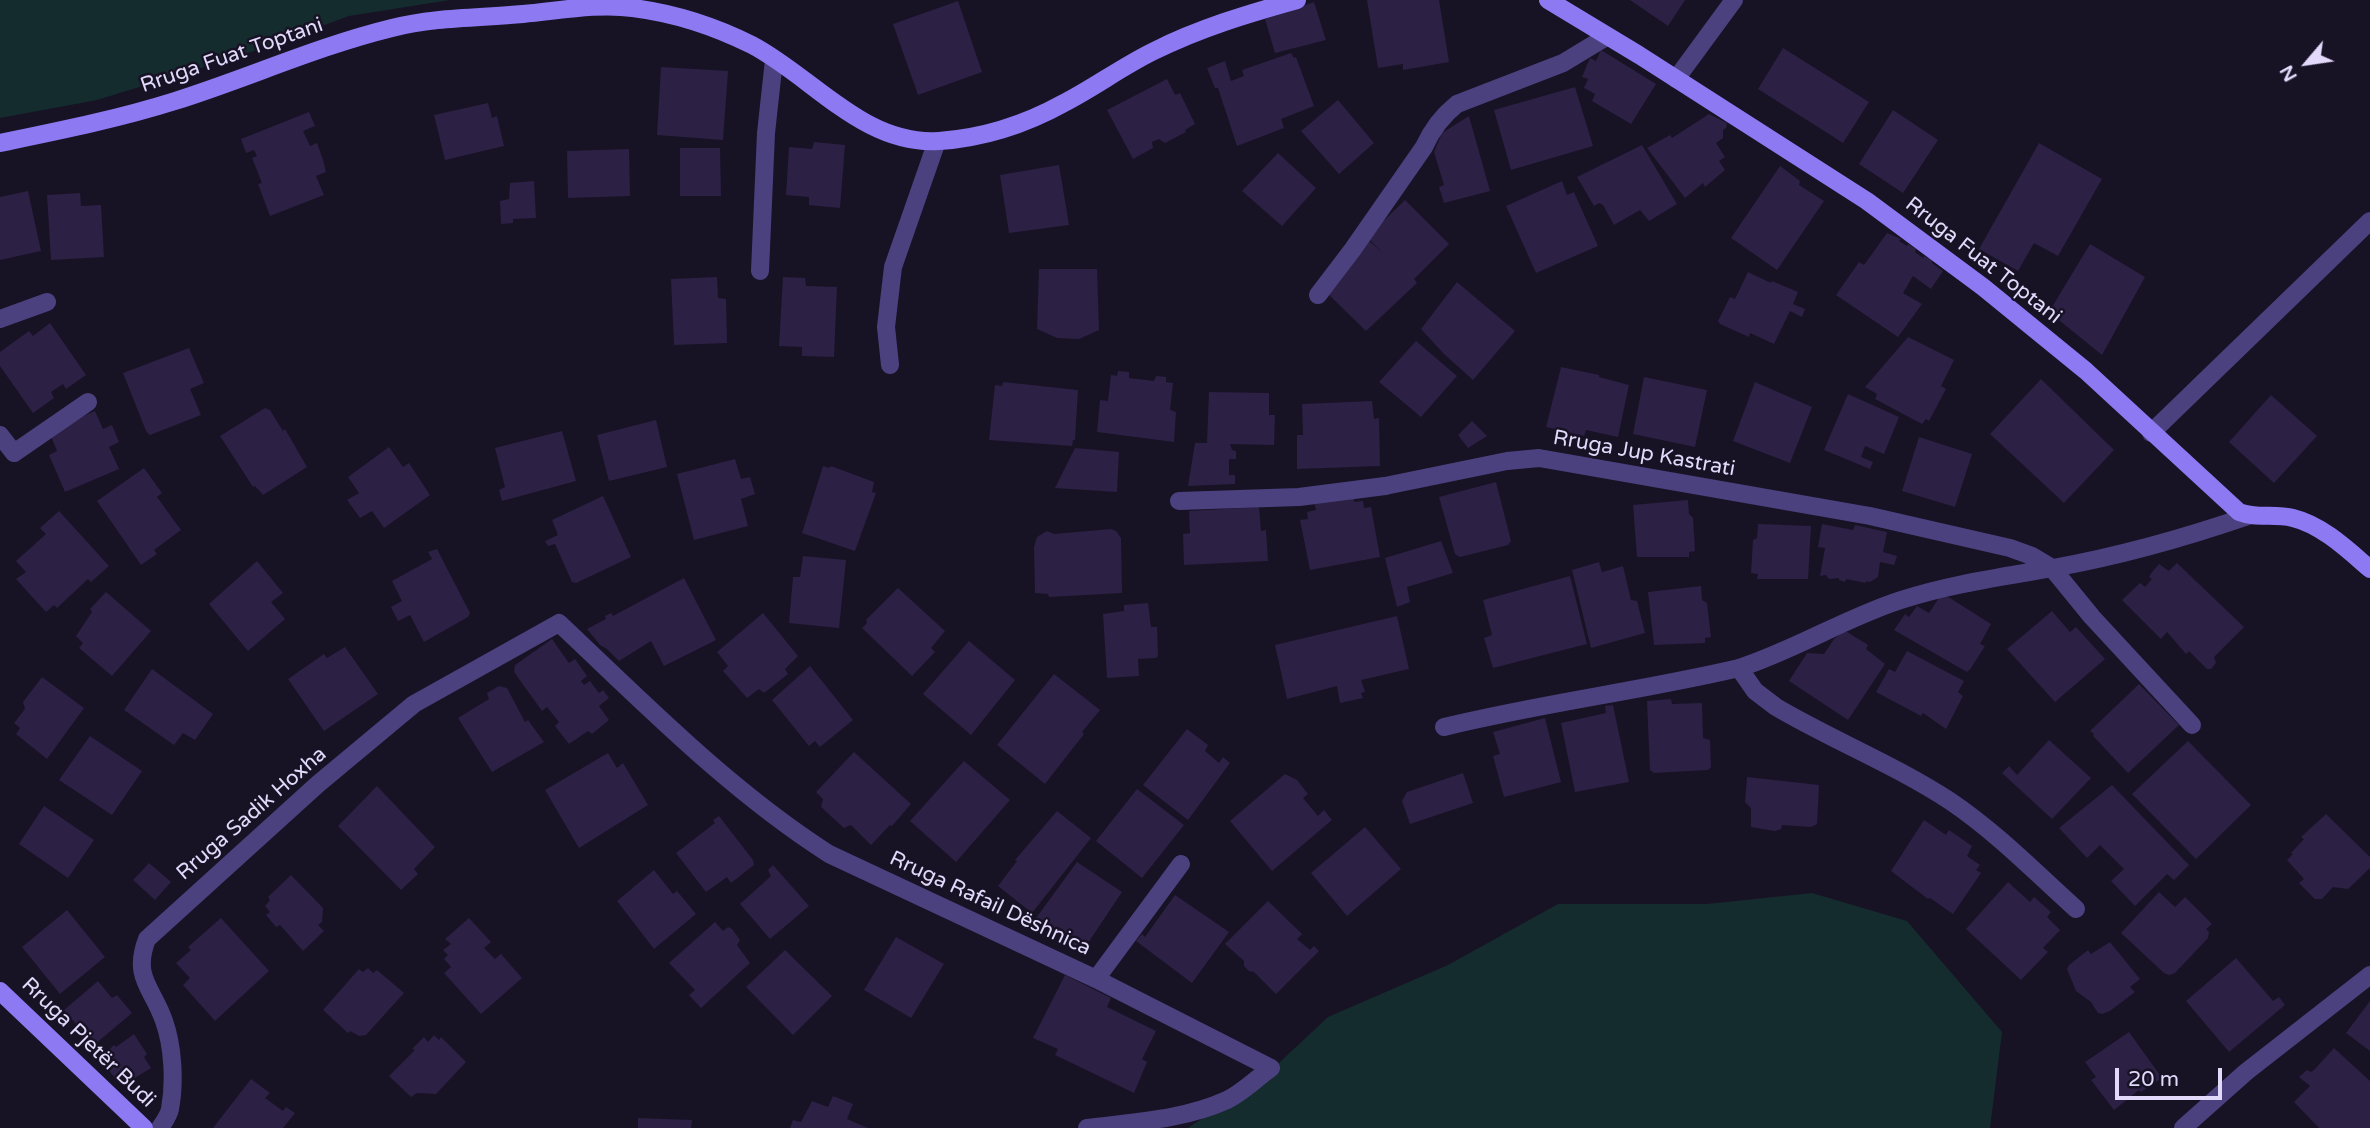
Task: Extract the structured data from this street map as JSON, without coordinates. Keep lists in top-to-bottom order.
{
  "streets": {
    "street": [
      "Rruga Fuat Toptani",
      "Rruga Jup Kastrati",
      "Rruga Sadik Hoxha",
      "Rruga Rafail Dëshnica",
      "Rruga Pjetër Budi"
    ]
  },
  "crossings": [
    ["Rruga Sadik Hoxha", "Rruga Rafail Dëshnica"]
  ],
  "scale_bar": "20 m",
  "north": "bottom left"
}
